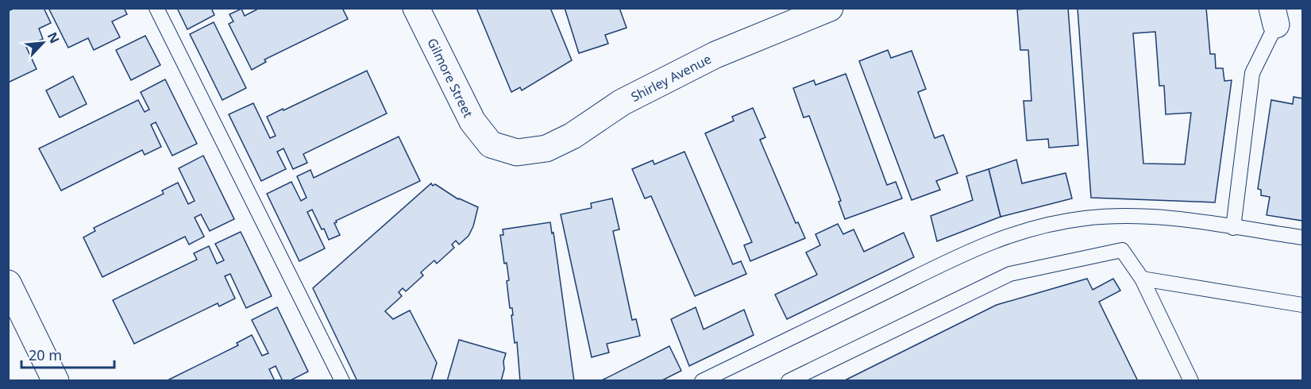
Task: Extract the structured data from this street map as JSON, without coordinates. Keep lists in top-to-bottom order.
{
  "streets": {
    "street": ["Gilmore Street", "Shirley Avenue"]
  },
  "crossings": [
    ["Gilmore Street", "Shirley Avenue"]
  ],
  "scale_bar": "20 m",
  "north": "top right"
}
